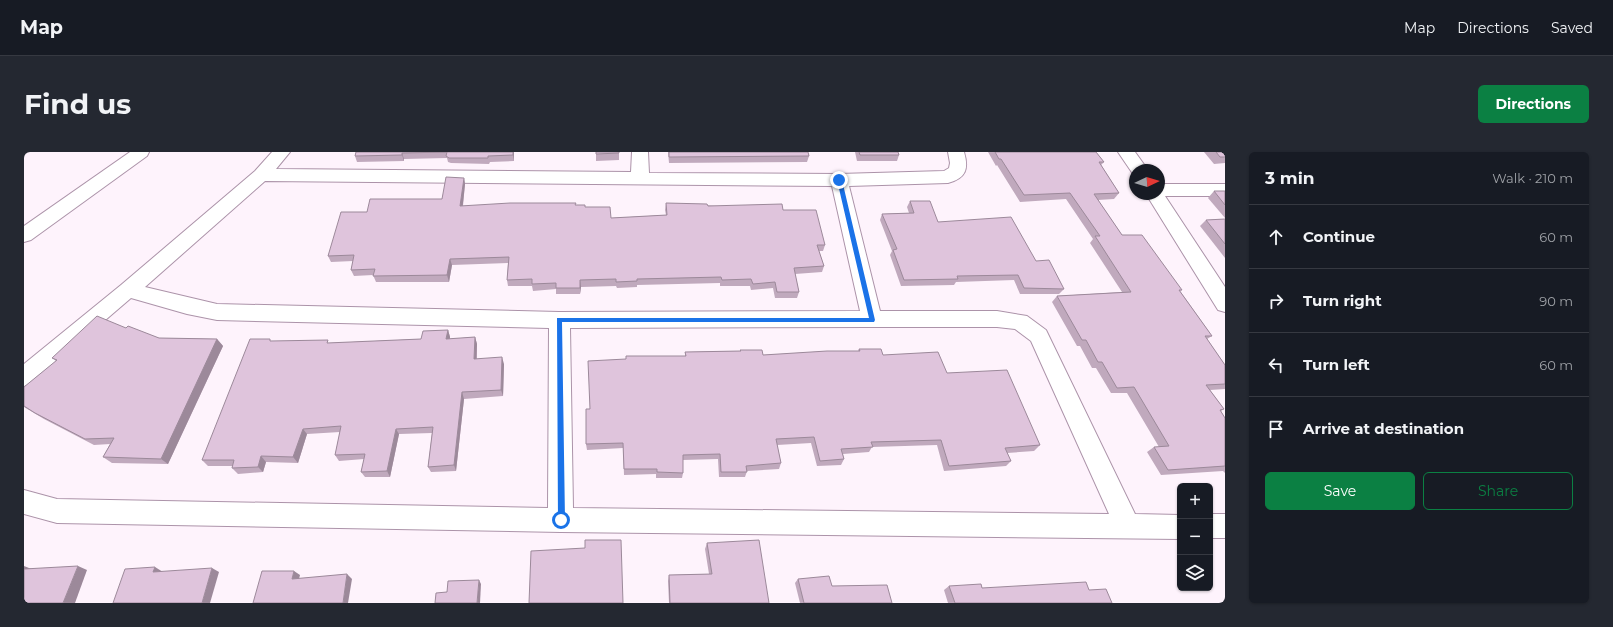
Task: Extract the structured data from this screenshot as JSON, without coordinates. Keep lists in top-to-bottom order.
{
  "north": "right",
  "page": {
    "header": "Map",
    "nav": ["Map", "Directions", "Saved"],
    "buttons": [
      "Directions",
      ["Save", "Share"]
    ],
    "title": "Find us",
    "heading": ["3 min", "Walk · 210 m"],
    "list": [
      ["Continue", "60 m"],
      ["Turn right", "90 m"],
      ["Turn left", "60 m"],
      "Arrive at destination"
    ],
    "map_buttons": ["+", "−"]
  }
}
